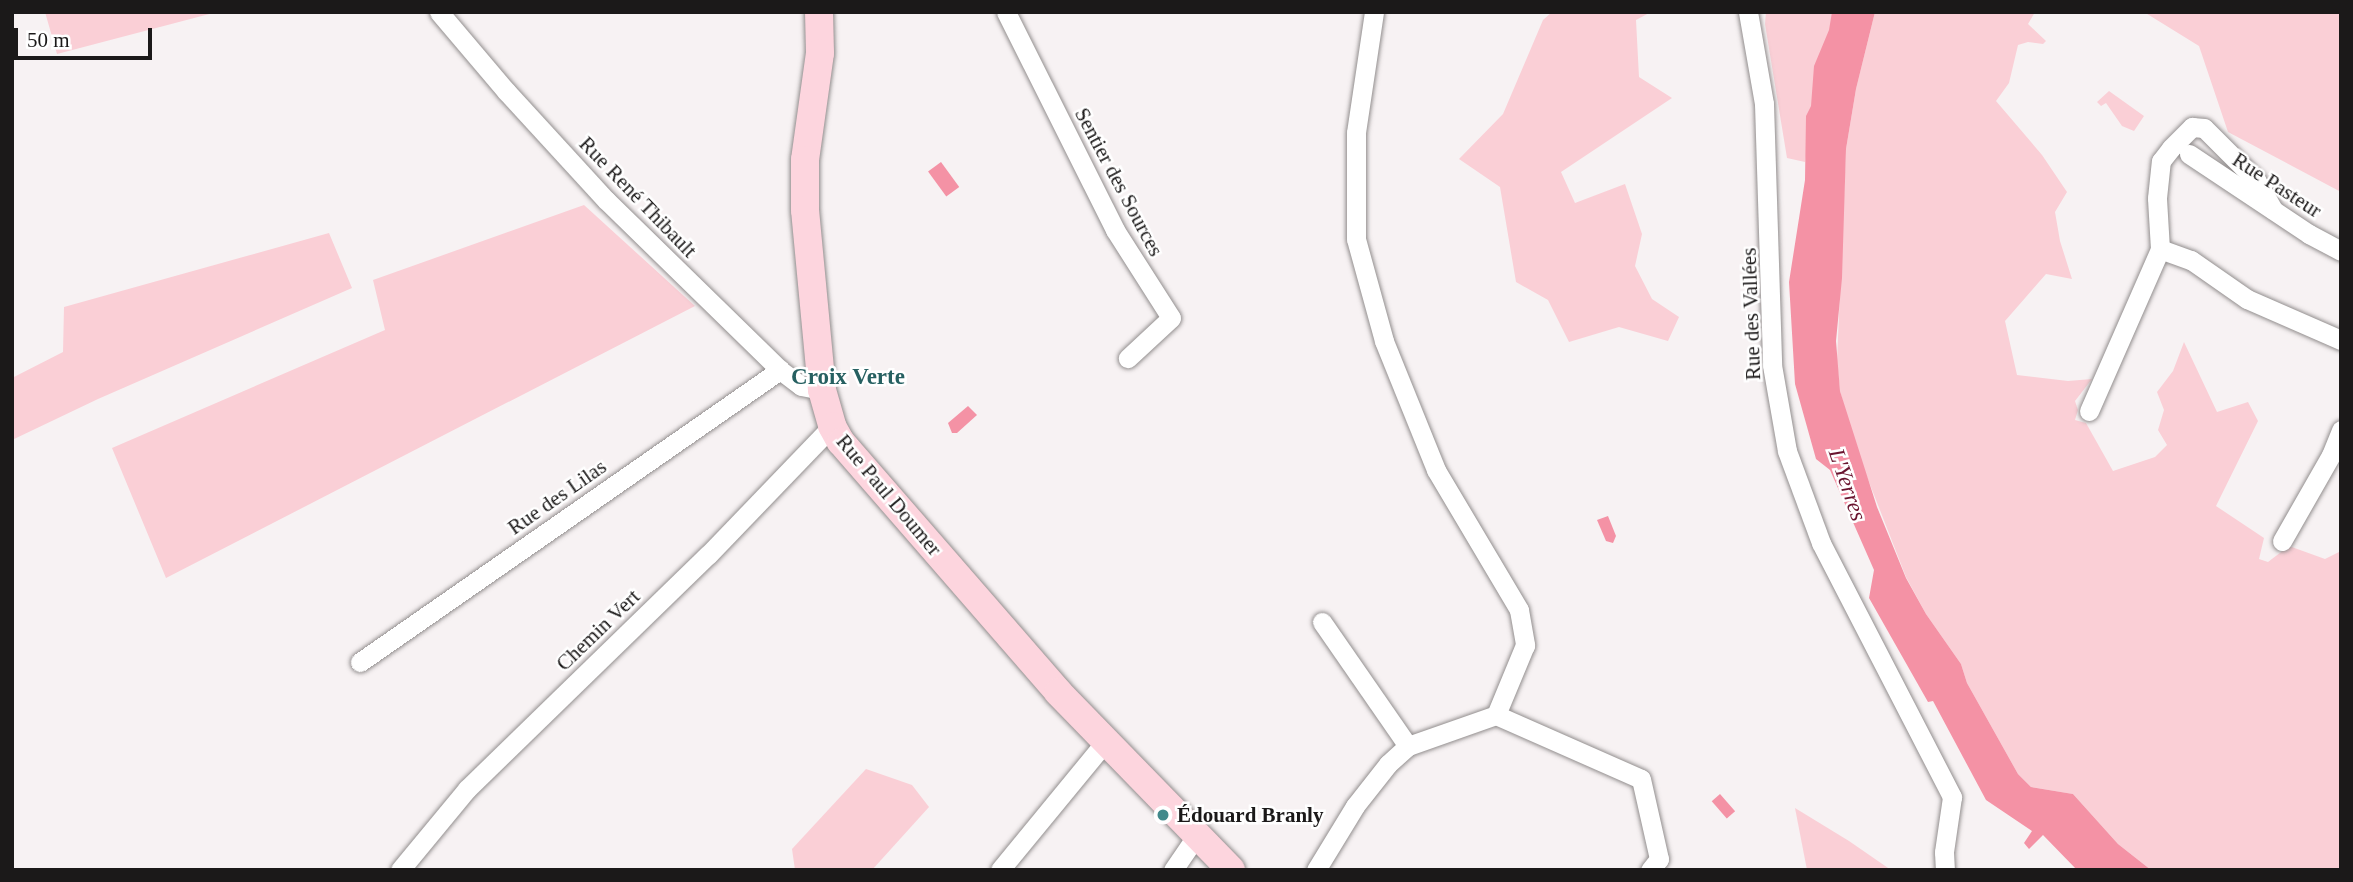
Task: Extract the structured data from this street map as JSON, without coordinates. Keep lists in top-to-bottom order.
{
  "streets": {
    "street": [
      "Sentier des Sources",
      "Rue Pasteur",
      "Rue René Thibault",
      "Rue des Vallées",
      "Rue Paul Doumer",
      "Rue des Lilas",
      "Chemin Vert"
    ]
  },
  "crossings": [
    ["Rue René Thibault", "Rue Paul Doumer"],
    ["Rue René Thibault", "Rue des Lilas"],
    ["Rue Paul Doumer", "Chemin Vert"]
  ],
  "districts": ["Croix Verte"],
  "water": ["L'Yerres"],
  "places": ["Édouard Branly"],
  "scale_bar": "50 m"
}
